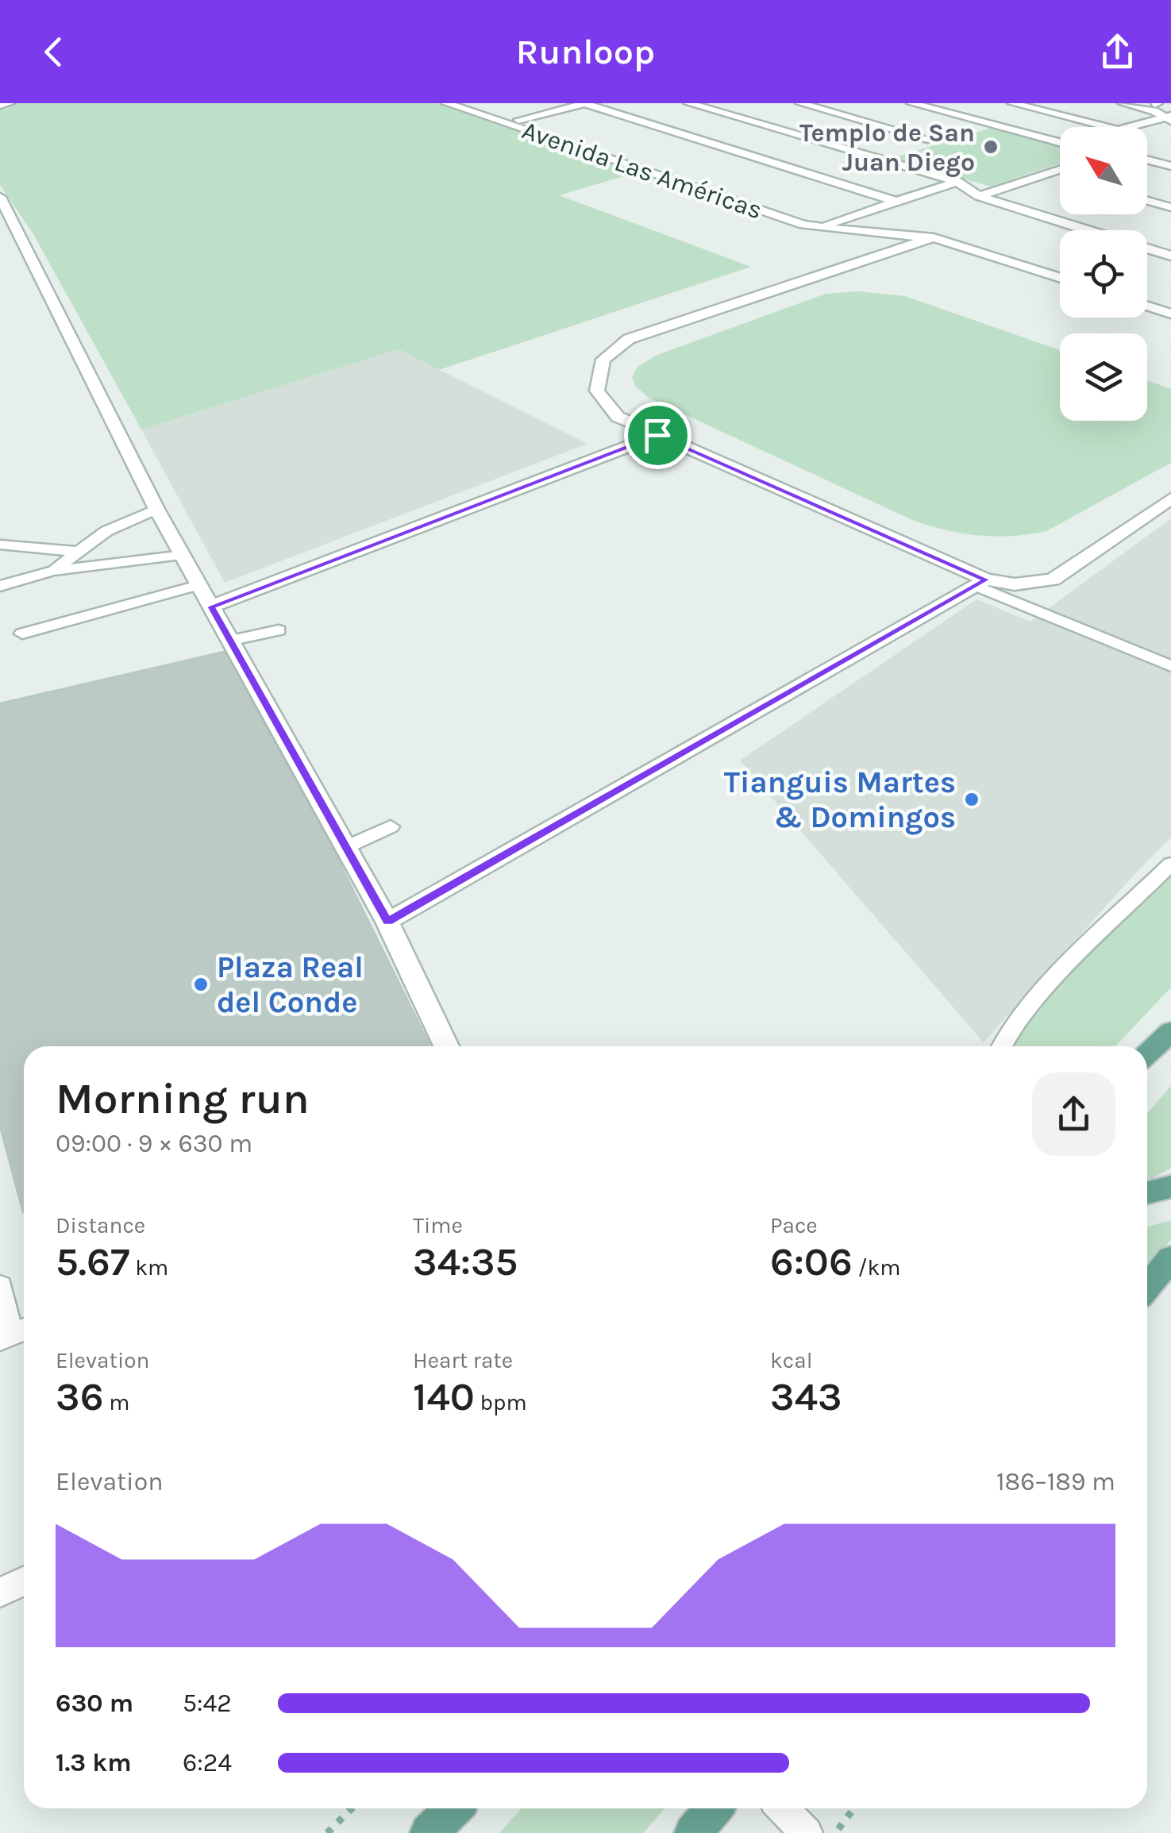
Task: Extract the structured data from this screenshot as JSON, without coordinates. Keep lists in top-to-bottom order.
{
  "streets": {
    "street": ["Avenida Las Américas"]
  },
  "places": ["Templo de San Juan Diego", "Tianguis Martes & Domingos", "Plaza Real del Conde"],
  "north": "top left",
  "page": {
    "header": "Runloop",
    "heading": ["Morning run", "09:00 · 9 × 630 m"],
    "stats": [
      ["Distance", "5.67 km"],
      ["Time", "34:35"],
      ["Pace", "6:06 /km"],
      ["Elevation", "36 m"],
      ["Heart rate", "140 bpm"],
      ["kcal", "343"]
    ],
    "chart": ["Elevation", "186–189 m"],
    "list": [
      {
        "name": "630 m",
        "note": "5:42"
      },
      {
        "name": "1.3 km",
        "note": "6:24"
      }
    ]
  }
}
